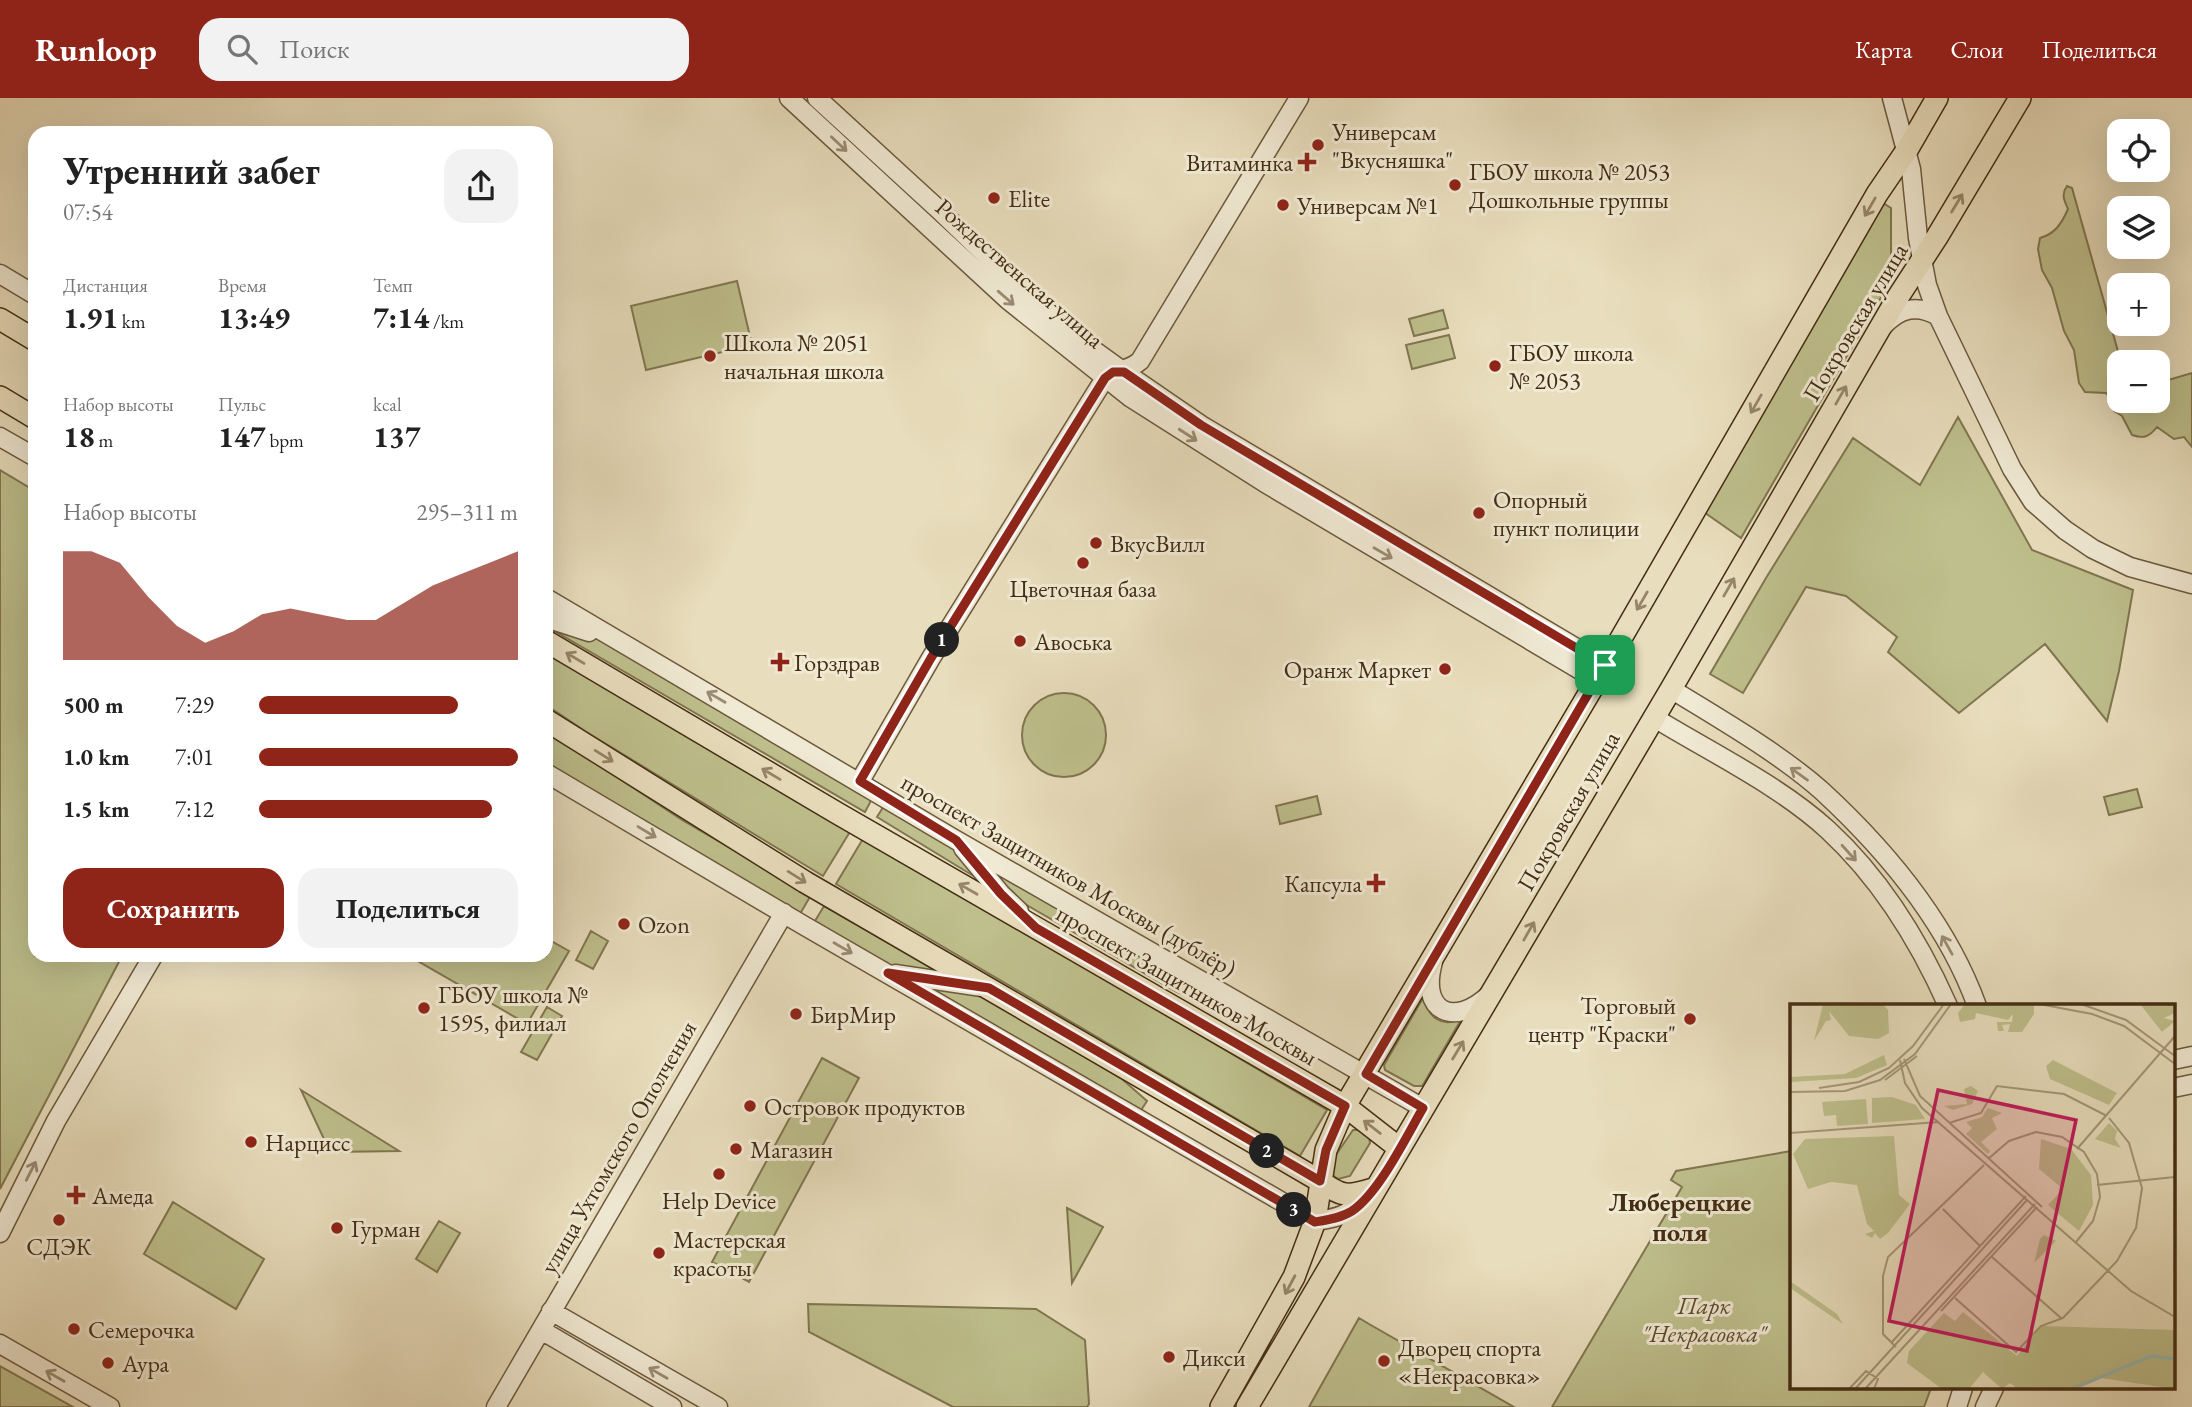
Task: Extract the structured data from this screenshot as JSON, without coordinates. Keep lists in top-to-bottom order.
{
  "streets": {
    "main road": ["Покровская улица", "проспект Защитников Москвы"],
    "street": ["Рождественская улица", "проспект Защитников Москвы (дублёр)", "улица Ухтомского Ополчения"]
  },
  "crossings": [
    ["Рождественская улица", "Покровская улица"],
    ["Покровская улица", "проспект Защитников Москвы (дублёр)"],
    ["Покровская улица", "проспект Защитников Москвы"]
  ],
  "districts": ["Люберецкие поля"],
  "parks": ["Парк \"Некрасовка\""],
  "places": {
    "other": [
      "Универсам \"Вкусняшка\"",
      "ГБОУ школа № 2053 Дошкольные группы",
      "Elite",
      "Универсам №1",
      "Школа № 2051 начальная школа",
      "ГБОУ школа № 2053",
      "Опорный пункт полиции",
      "ВкусВилл",
      "Цветочная база",
      "Авоська",
      "Оранж Маркет",
      "Ozon",
      "ГБОУ школа № 1595, филиал",
      "БирМир",
      "Торговый центр \"Краски\"",
      "Островок продуктов",
      "Нарцисс",
      "Магазин",
      "Help Device",
      "СДЭК",
      "Гурман",
      "Мастерская красоты",
      "Семерочка",
      "Дикси",
      "Дворец спорта «Некрасовка»",
      "Аура"
    ],
    "health": [
      "Витаминка",
      "Горздрав",
      "Капсула",
      "Амеда"
    ]
  },
  "page": {
    "header": "Runloop",
    "search": "Поиск",
    "nav": ["Карта", "Слои", "Поделиться"],
    "map_buttons": ["+", "−"],
    "heading": ["Утренний забег", "07:54"],
    "stats": [
      ["Дистанция", "1.91 km"],
      ["Время", "13:49"],
      ["Темп", "7:14 /km"],
      ["Набор высоты", "18 m"],
      ["Пульс", "147 bpm"],
      ["kcal", "137"]
    ],
    "chart": ["Набор высоты", "295–311 m"],
    "pins": ["1", "2", "3"],
    "list": [
      {
        "name": "500 m",
        "note": "7:29"
      },
      {
        "name": "1.0 km",
        "note": "7:01"
      },
      {
        "name": "1.5 km",
        "note": "7:12"
      }
    ],
    "buttons": ["Сохранить", "Поделиться"]
  }
}
